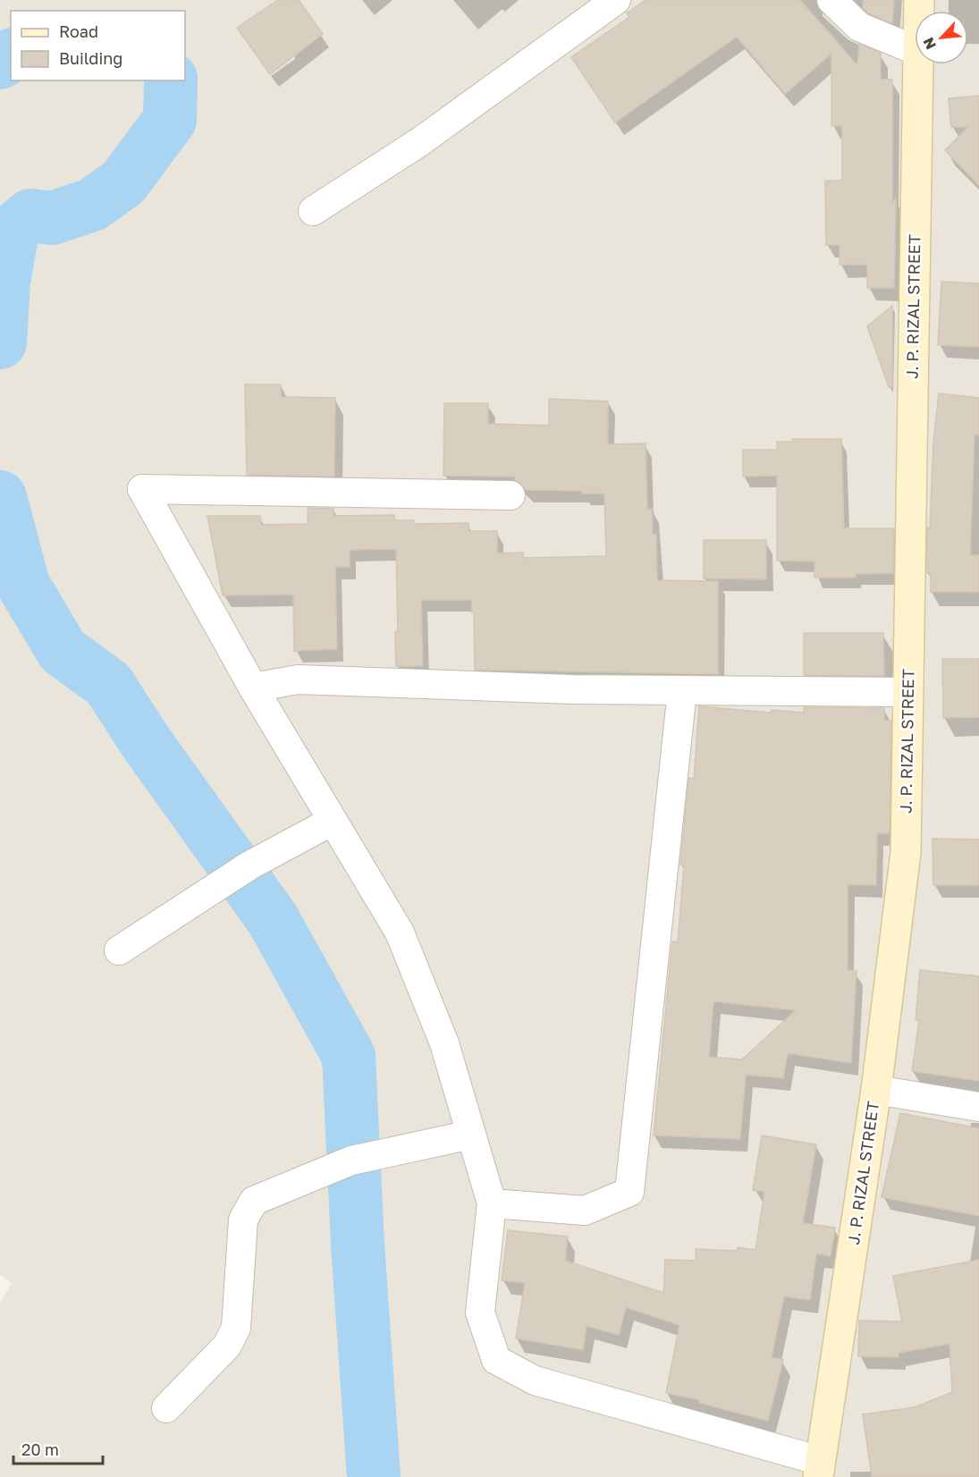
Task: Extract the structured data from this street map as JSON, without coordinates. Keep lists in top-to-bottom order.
{
  "streets": {
    "main road": ["J. P. RIZAL STREET"]
  },
  "legend": ["Road", "Building"],
  "scale_bar": "20 m",
  "north": "bottom left"
}
